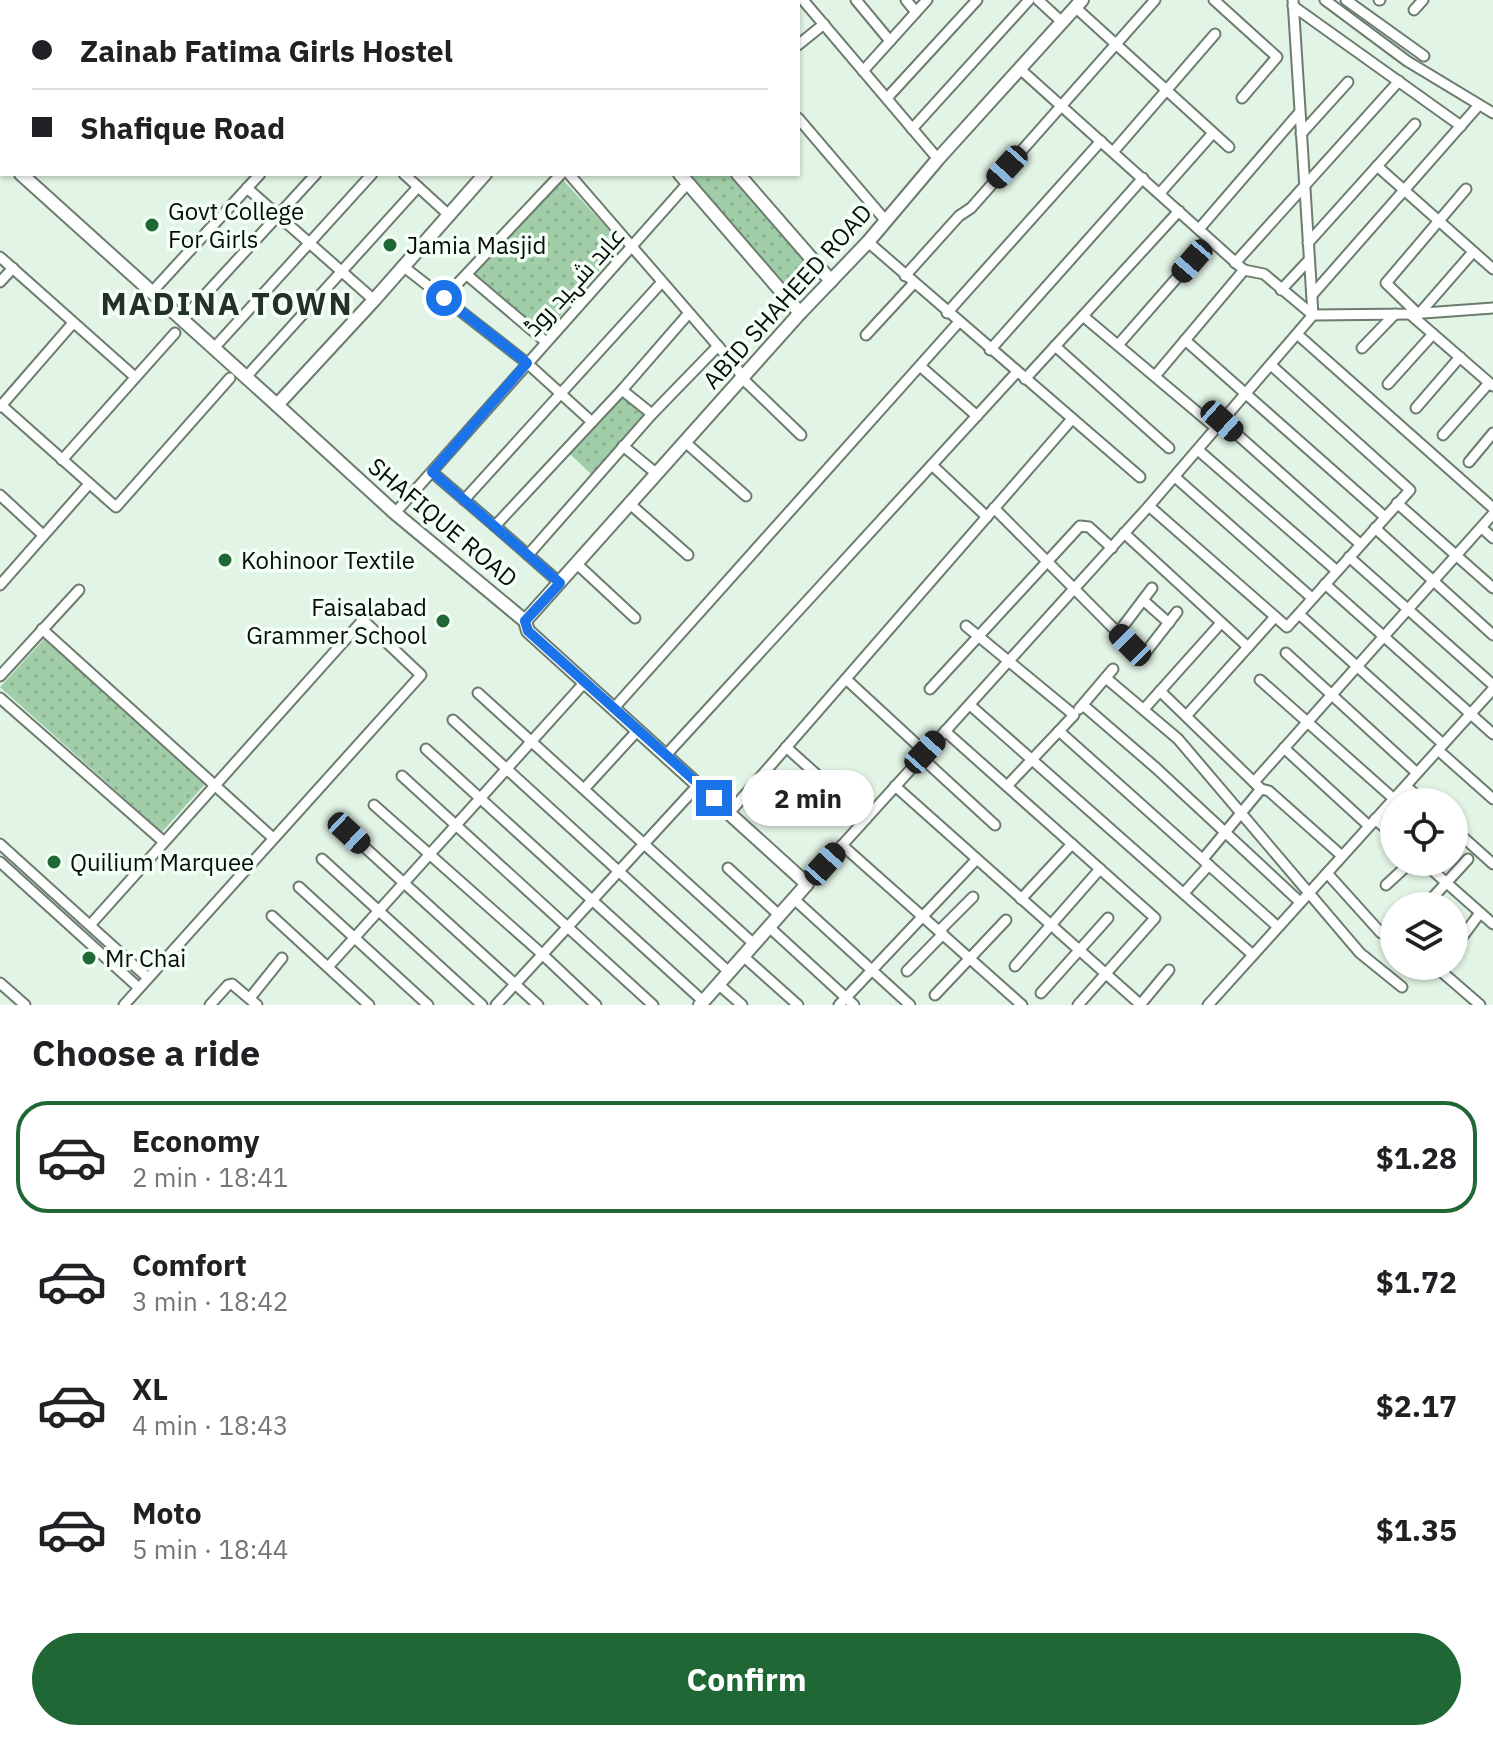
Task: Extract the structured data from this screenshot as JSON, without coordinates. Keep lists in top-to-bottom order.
{
  "streets": {
    "street": ["عابد شہید روڈ", "ABID SHAHEED ROAD", "SHAFIQUE ROAD"]
  },
  "crossings": [
    ["عابد شہید روڈ", "SHAFIQUE ROAD"],
    ["ABID SHAHEED ROAD", "SHAFIQUE ROAD"]
  ],
  "districts": ["MADINA TOWN"],
  "places": [
    "Govt College For Girls",
    "Jamia Masjid",
    "Kohinoor Textile",
    "Faisalabad Grammer School",
    "Quilium Marquee",
    "Mr Chai"
  ],
  "page": {
    "banner": ["Zainab Fatima Girls Hostel", "Shafique Road"],
    "bubble": "2 min",
    "heading": "Choose a ride",
    "list": [
      {
        "name": "Economy",
        "note": "2 min · 18:41",
        "value": "$1.28"
      },
      {
        "name": "Comfort",
        "note": "3 min · 18:42",
        "value": "$1.72"
      },
      {
        "name": "XL",
        "note": "4 min · 18:43",
        "value": "$2.17"
      },
      {
        "name": "Moto",
        "note": "5 min · 18:44",
        "value": "$1.35"
      }
    ],
    "buttons": "Confirm"
  }
}
